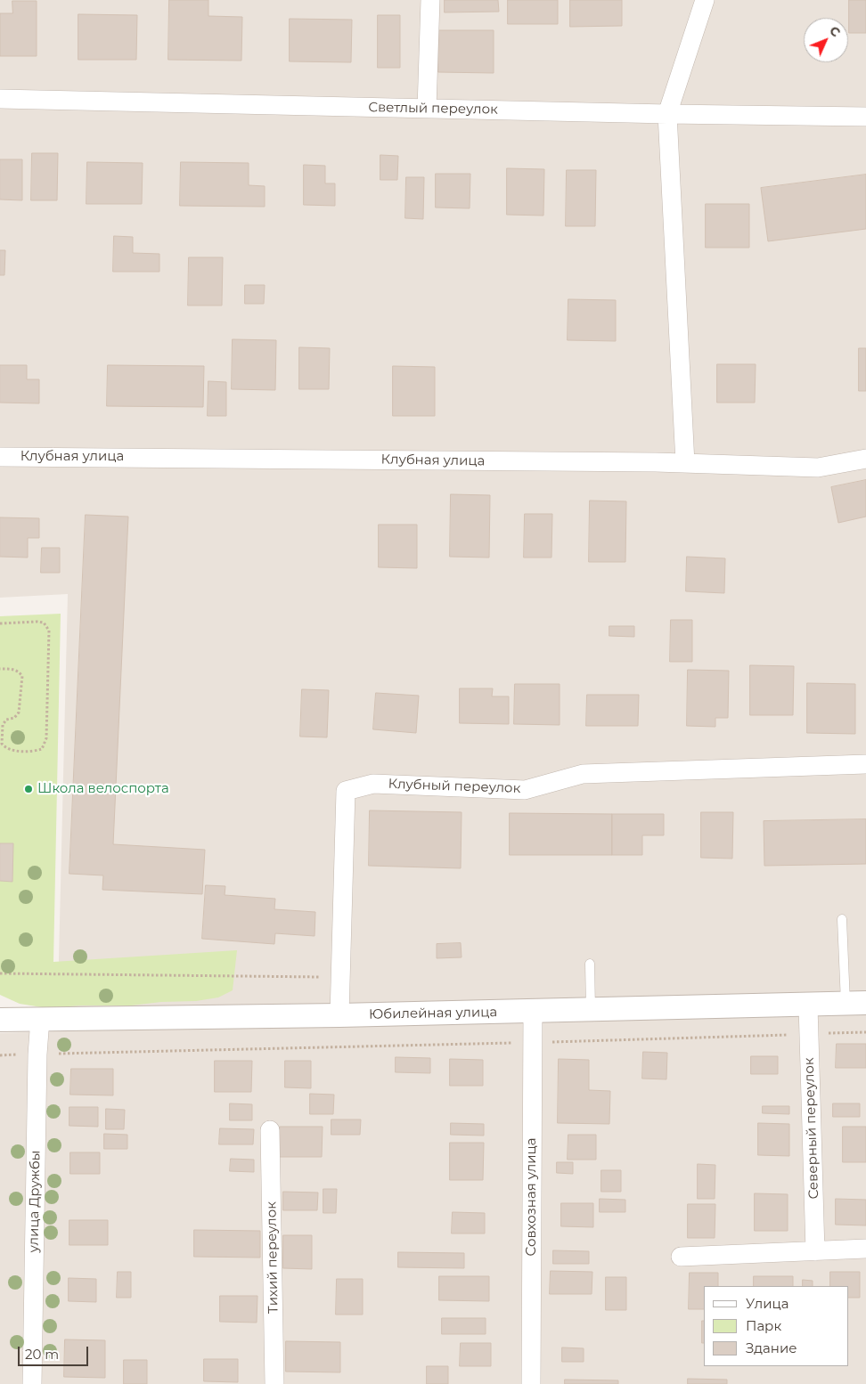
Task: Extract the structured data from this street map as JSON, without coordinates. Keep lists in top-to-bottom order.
{
  "streets": {
    "street": [
      "Светлый переулок",
      "Клубная улица",
      "Клубный переулок",
      "Юбилейная улица",
      "Северный переулок",
      "Совхозная улица",
      "улица Дружбы",
      "Тихий переулок"
    ]
  },
  "crossings": [
    ["Клубный переулок", "Юбилейная улица"],
    ["Юбилейная улица", "Северный переулок"],
    ["Юбилейная улица", "Совхозная улица"],
    ["Юбилейная улица", "улица Дружбы"]
  ],
  "places": ["Школа велоспорта"],
  "legend": ["Улица", "Парк", "Здание"],
  "scale_bar": "20 m",
  "north": "top right"
}
